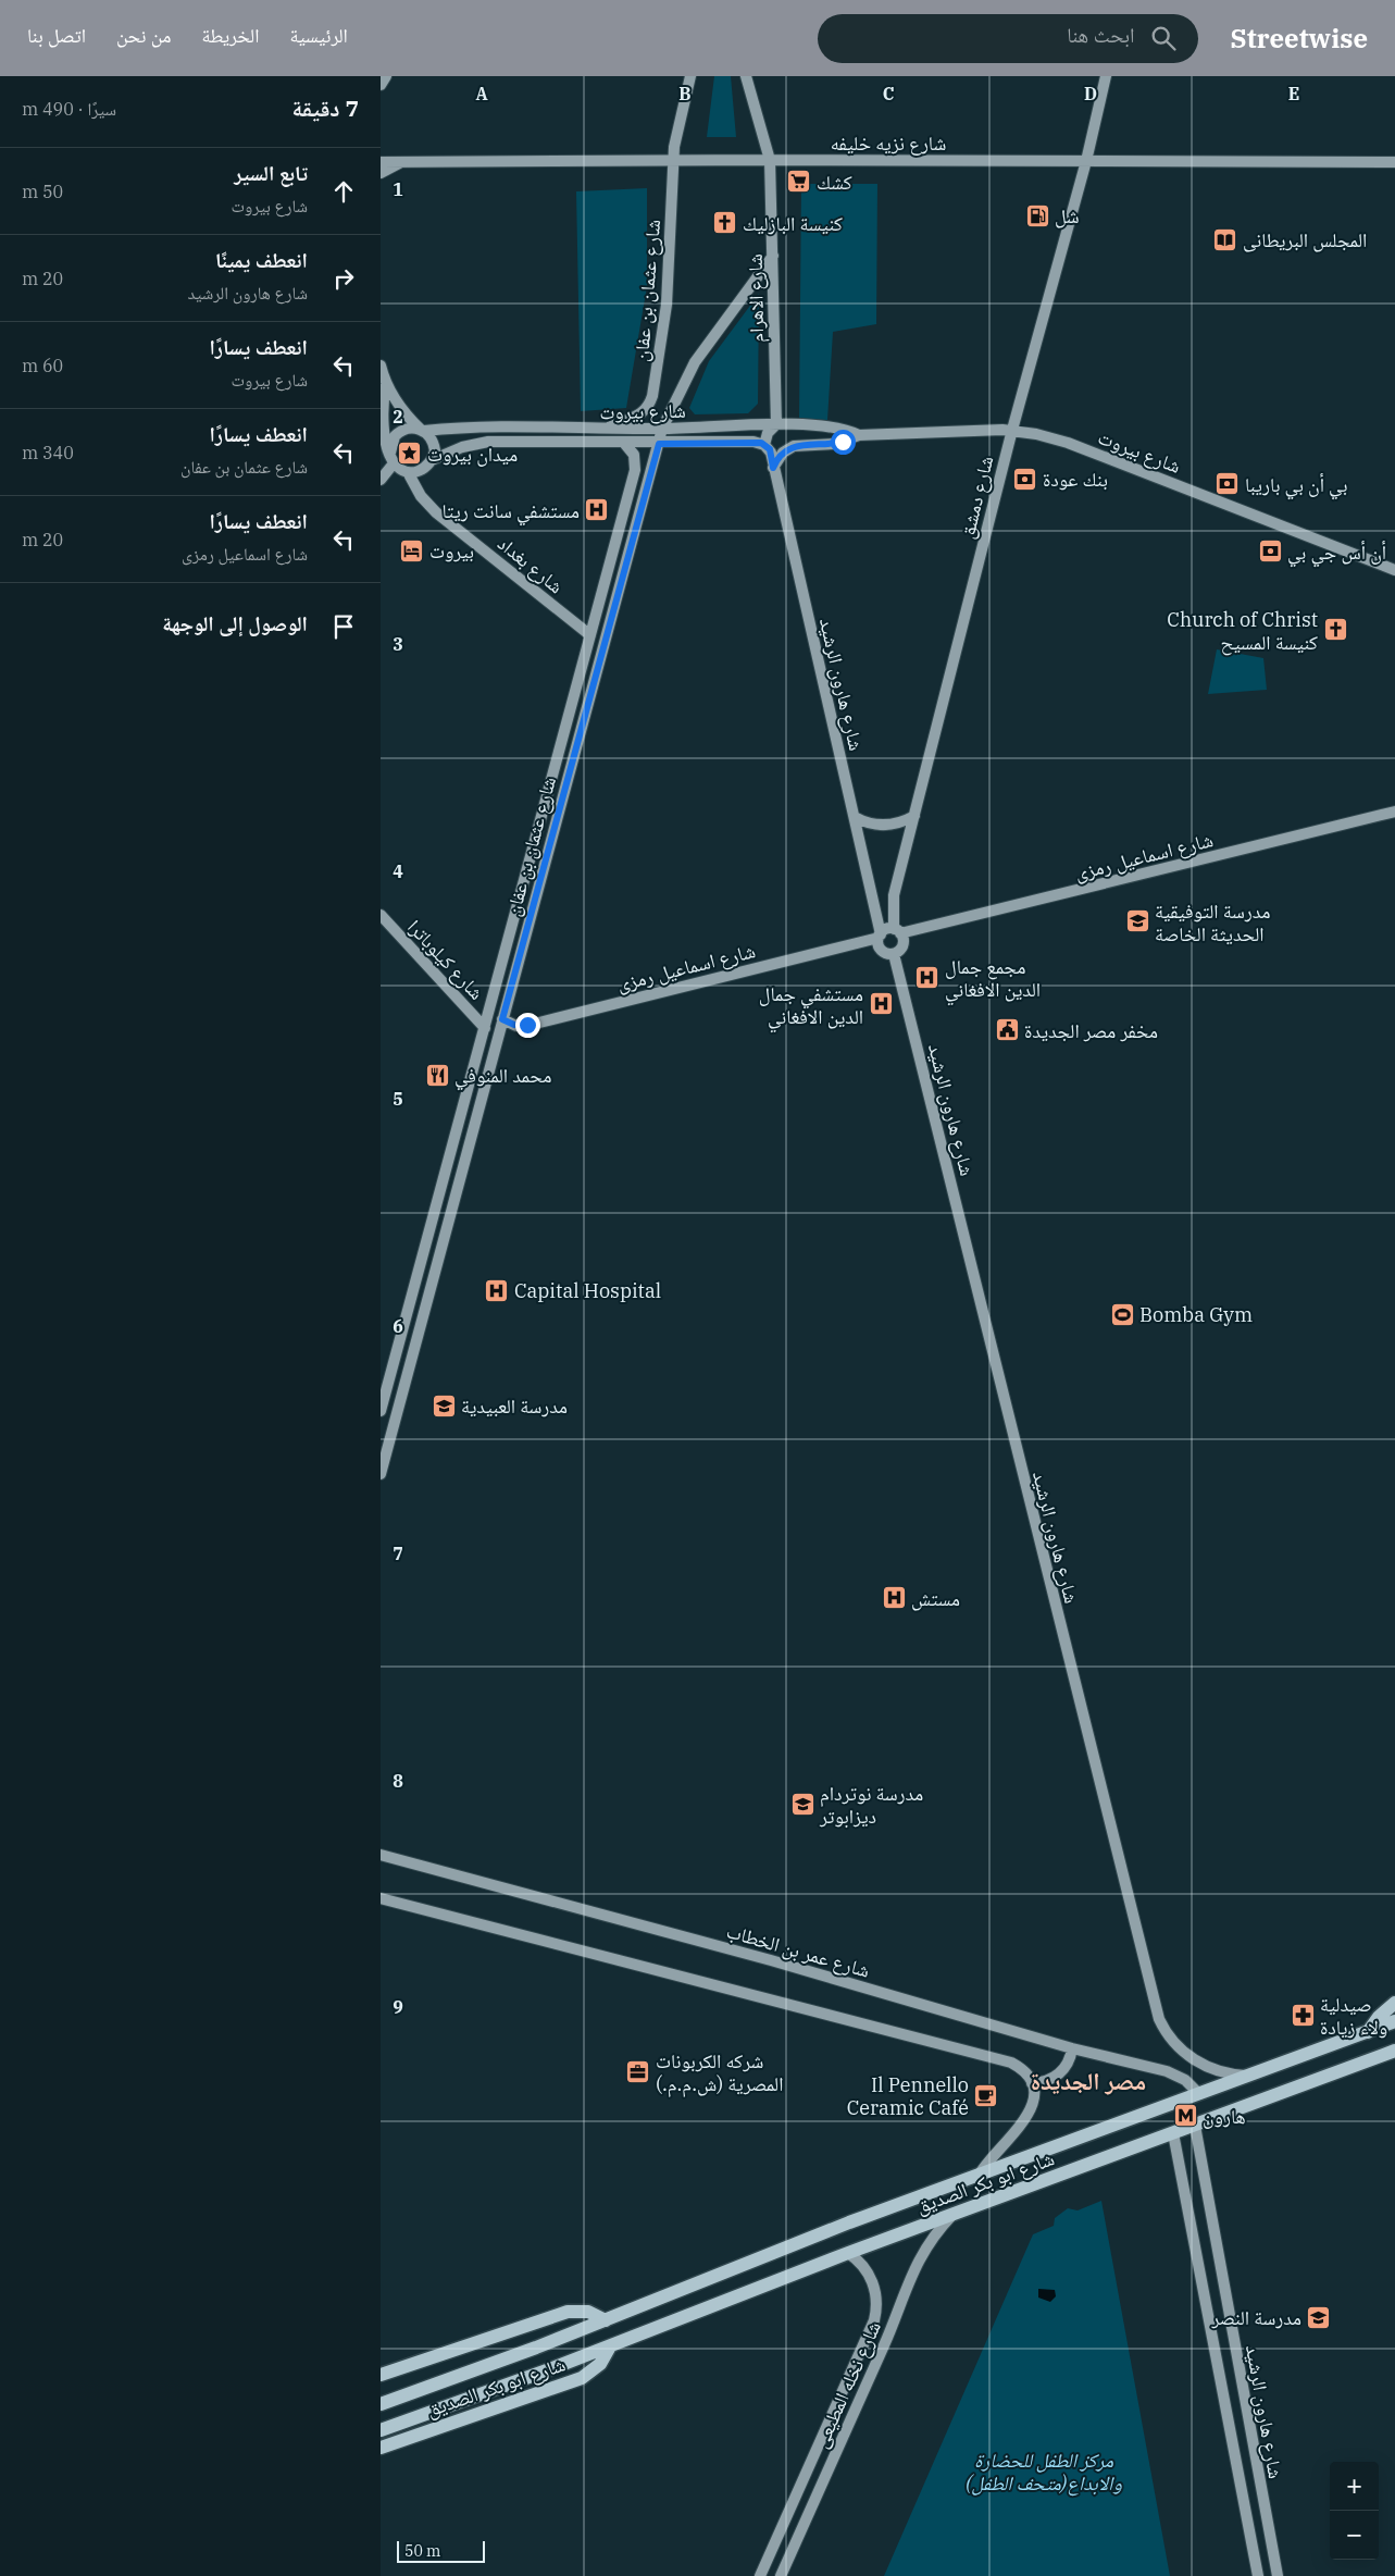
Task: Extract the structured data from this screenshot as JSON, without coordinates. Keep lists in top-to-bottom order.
{
  "streets": {
    "main road": ["شارع ابو بكر الصديق"],
    "street": [
      "شارع نزيه خليفه",
      "شارع عثمان بن عفان",
      "شارع الاهرام",
      "شارع بيروت",
      "شارع دمشق",
      "شارع بغداد",
      "شارع هارون الرشيد",
      "شارع اسماعيل رمزى",
      "شارع كيلوباترا",
      "شارع عمر بن الخطاب",
      "شارع نخله المطيعى"
    ]
  },
  "crossings": [
    ["شارع نزيه خليفه", "شارع عثمان بن عفان"],
    ["شارع نزيه خليفه", "شارع الاهرام"],
    ["شارع نزيه خليفه", "شارع دمشق"],
    ["شارع عثمان بن عفان", "شارع الاهرام"],
    ["شارع عثمان بن عفان", "شارع بيروت"],
    ["شارع عثمان بن عفان", "شارع بغداد"],
    ["شارع عثمان بن عفان", "شارع اسماعيل رمزى"],
    ["شارع عثمان بن عفان", "شارع كيلوباترا"],
    ["شارع الاهرام", "شارع بيروت"],
    ["شارع بيروت", "شارع دمشق"],
    ["شارع بيروت", "شارع بغداد"],
    ["شارع بيروت", "شارع هارون الرشيد"],
    ["شارع دمشق", "شارع هارون الرشيد"],
    ["شارع دمشق", "شارع اسماعيل رمزى"],
    ["شارع هارون الرشيد", "شارع اسماعيل رمزى"],
    ["شارع هارون الرشيد", "شارع ابو بكر الصديق"],
    ["شارع عمر بن الخطاب", "شارع ابو بكر الصديق"],
    ["شارع ابو بكر الصديق", "شارع نخله المطيعى"]
  ],
  "districts": ["مصر الجديدة"],
  "parks": ["مركز الطفل للحضارة والابداع(متحف الطفل)"],
  "places": {
    "supermarket": ["كشك"],
    "fuel station": ["شل"],
    "church": ["كنيسة البازليك", "Church of Christ كنيسة المسيح"],
    "library": ["المجلس البريطانى"],
    "place": ["ميدان بيروت"],
    "bank": ["بنك عودة", "بي أن بي باريبا", "أن أس جي بي"],
    "hospital": [
      "مستشفي سانت ريتا",
      "مجمع جمال الدين الافغاني",
      "مستشفي جمال الدين الافغاني",
      "Capital Hospital",
      "مستش"
    ],
    "hotel": ["بيروت"],
    "school or university": [
      "مدرسة التوفيقية الحديثة الخاصة",
      "مدرسة العبيدية",
      "مدرسة نوتردام ديزابوتر",
      "مدرسة النصر"
    ],
    "public building": ["مخفر مصر الجديدة"],
    "restaurant": ["محمد المنوفي"],
    "sports": ["Bomba Gym"],
    "pharmacy": ["صيدلية ولاء زيادة"],
    "office": ["شركه الكربونات المصرية (ش.م.م.)"],
    "cafe": ["Il Pennello Ceramic Café"],
    "metro station": ["هارون"]
  },
  "scale_bar": "50 m",
  "page": {
    "header": "Streetwise",
    "search": "ابحث هنا",
    "nav": [
      "الرئيسية",
      "الخريطة",
      "من نحن",
      "اتصل بنا"
    ],
    "heading": ["7 دقيقة", "سيرًا · 490 m"],
    "list": [
      ["تابع السير", "شارع بيروت", "50 m"],
      ["انعطف يمينًا", "شارع هارون الرشيد", "20 m"],
      ["انعطف يسارًا", "شارع بيروت", "60 m"],
      ["انعطف يسارًا", "شارع عثمان بن عفان", "340 m"],
      ["انعطف يسارًا", "شارع اسماعيل رمزى", "20 m"],
      "الوصول إلى الوجهة"
    ],
    "map_buttons": ["+", "−"],
    "scale": "50 m"
  },
  "grid": {
    "columns": [
      "A",
      "B",
      "C",
      "D",
      "E"
    ],
    "rows": [
      "1",
      "2",
      "3",
      "4",
      "5",
      "6",
      "7",
      "8",
      "9"
    ]
  }
}
